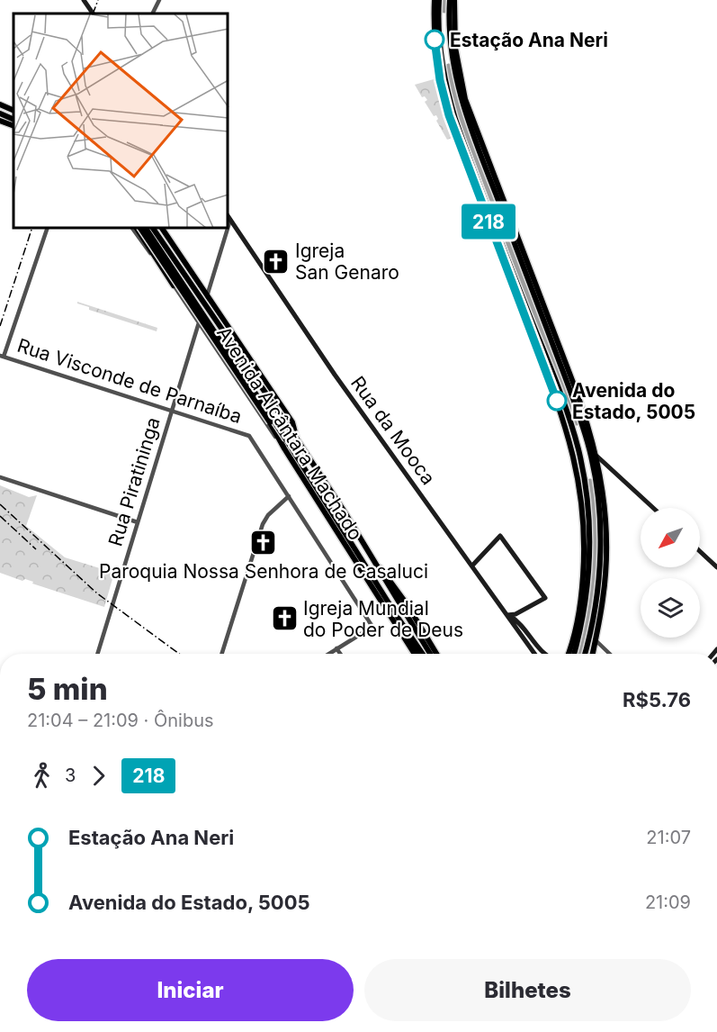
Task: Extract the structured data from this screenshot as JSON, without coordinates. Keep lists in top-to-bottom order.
{
  "streets": {
    "main road": ["Rua da Mooca", "Avenida Alcântara Machado"],
    "street": ["Rua Visconde de Parnaíba", "Rua Piratininga"]
  },
  "crossings": [
    ["Rua Visconde de Parnaíba", "Rua Piratininga"],
    ["Rua da Mooca", "Rua Piratininga"],
    ["Avenida Alcântara Machado", "Rua Piratininga"]
  ],
  "places": {
    "other": ["Estação Ana Neri", "Avenida do Estado, 5005"],
    "church": ["Igreja San Genaro", "Paroquia Nossa Senhora de Casaluci", "Igreja Mundial do Poder de Deus"]
  },
  "lines": ["bus line 218"],
  "north": "bottom left",
  "page": {
    "on_map": "218",
    "heading": ["5 min", "21:04 – 21:09 · Ônibus", "R$5.76"],
    "legs": ["3", "218"],
    "list": [
      {
        "name": "Estação Ana Neri",
        "value": "21:07"
      },
      {
        "name": "Avenida do Estado, 5005",
        "value": "21:09"
      }
    ],
    "buttons": ["Iniciar", "Bilhetes"]
  }
}
